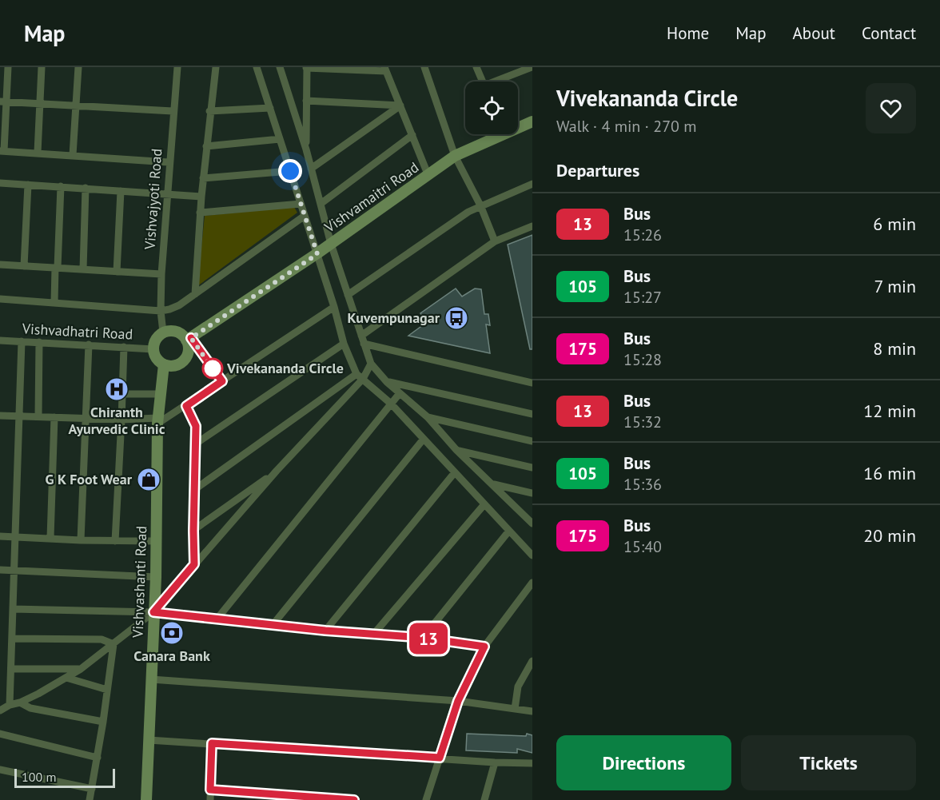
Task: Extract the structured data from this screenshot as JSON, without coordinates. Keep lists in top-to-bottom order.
{
  "streets": {
    "street": [
      "Vishvamaitri Road",
      "Vishvajyoti Road",
      "Vishvadhatri Road",
      "Vishvashanti Road"
    ]
  },
  "crossings": [
    ["Vishvamaitri Road", "Vishvajyoti Road"],
    ["Vishvamaitri Road", "Vishvadhatri Road"],
    ["Vishvamaitri Road", "Vishvashanti Road"],
    ["Vishvajyoti Road", "Vishvadhatri Road"],
    ["Vishvajyoti Road", "Vishvashanti Road"],
    ["Vishvadhatri Road", "Vishvashanti Road"]
  ],
  "places": {
    "bus stop": ["Kuvempunagar"],
    "other": ["Vivekananda Circle"],
    "hospital": ["Chiranth Ayurvedic Clinic"],
    "shop": ["G K Foot Wear"],
    "bank": ["Canara Bank"]
  },
  "lines": ["bus line 13"],
  "scale_bar": "100 m",
  "page": {
    "header": "Map",
    "nav": [
      "Home",
      "Map",
      "About",
      "Contact"
    ],
    "on_map": "13",
    "heading": [
      ["Vivekananda Circle", "Walk · 4 min · 270 m"],
      "Departures"
    ],
    "list": [
      {
        "mark": "13",
        "name": "Bus",
        "note": "15:26",
        "value": "6 min"
      },
      {
        "mark": "105",
        "name": "Bus",
        "note": "15:27",
        "value": "7 min"
      },
      {
        "mark": "175",
        "name": "Bus",
        "note": "15:28",
        "value": "8 min"
      },
      {
        "mark": "13",
        "name": "Bus",
        "note": "15:32",
        "value": "12 min"
      },
      {
        "mark": "105",
        "name": "Bus",
        "note": "15:36",
        "value": "16 min"
      },
      {
        "mark": "175",
        "name": "Bus",
        "note": "15:40",
        "value": "20 min"
      }
    ],
    "buttons": ["Directions", "Tickets"],
    "scale": "100 m"
  }
}
